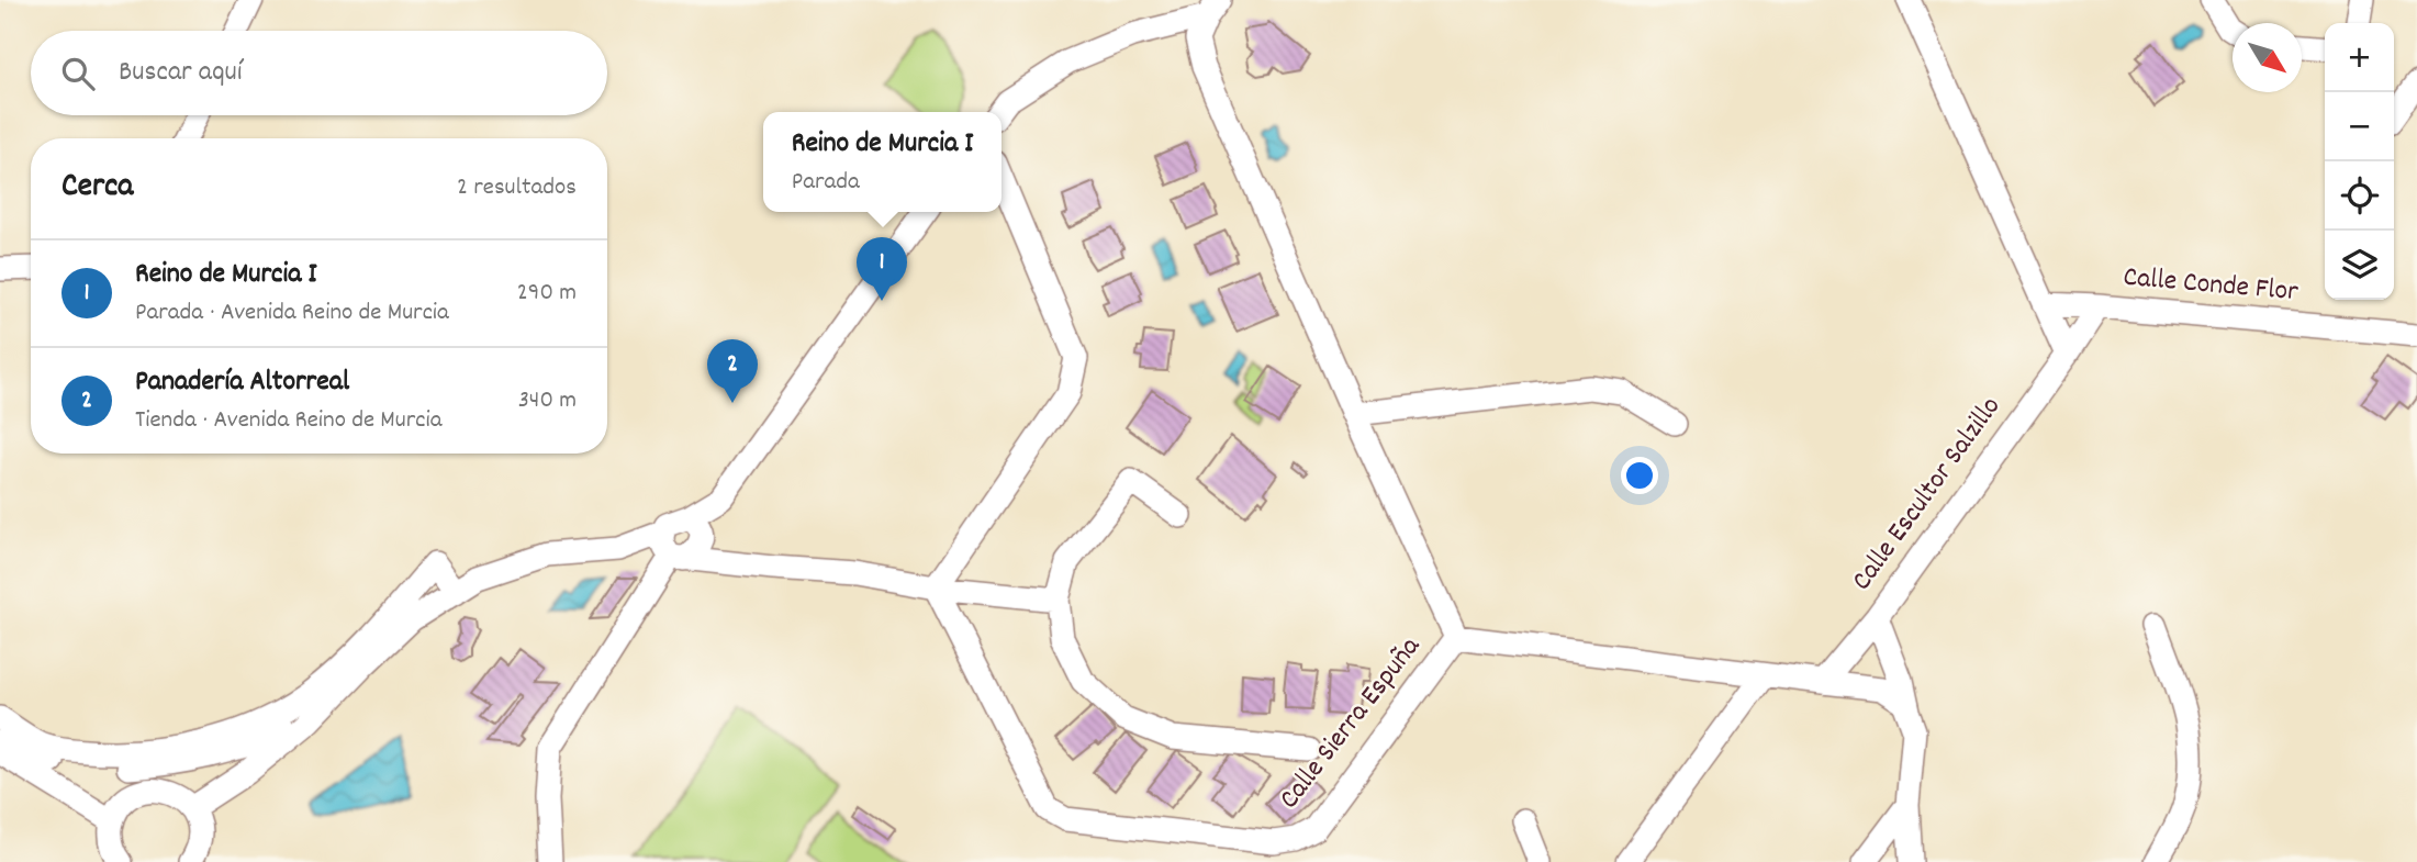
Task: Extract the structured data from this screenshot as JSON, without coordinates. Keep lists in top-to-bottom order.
{
  "streets": {
    "street": ["Calle Conde Flor", "Calle Escultor Salzillo", "Calle Sierra Espuña"]
  },
  "crossings": [
    ["Calle Conde Flor", "Calle Escultor Salzillo"]
  ],
  "north": "bottom right",
  "page": {
    "map_buttons": ["+", "−"],
    "search": "Buscar aquí",
    "popup": ["Reino de Murcia I", "Parada"],
    "heading": ["Cerca", "2 resultados"],
    "pins": ["1", "2"],
    "list": [
      {
        "mark": "1",
        "name": "Reino de Murcia I",
        "note": "Parada · Avenida Reino de Murcia",
        "value": "290 m"
      },
      {
        "mark": "2",
        "name": "Panadería Altorreal",
        "note": "Tienda · Avenida Reino de Murcia",
        "value": "340 m"
      }
    ]
  }
}
